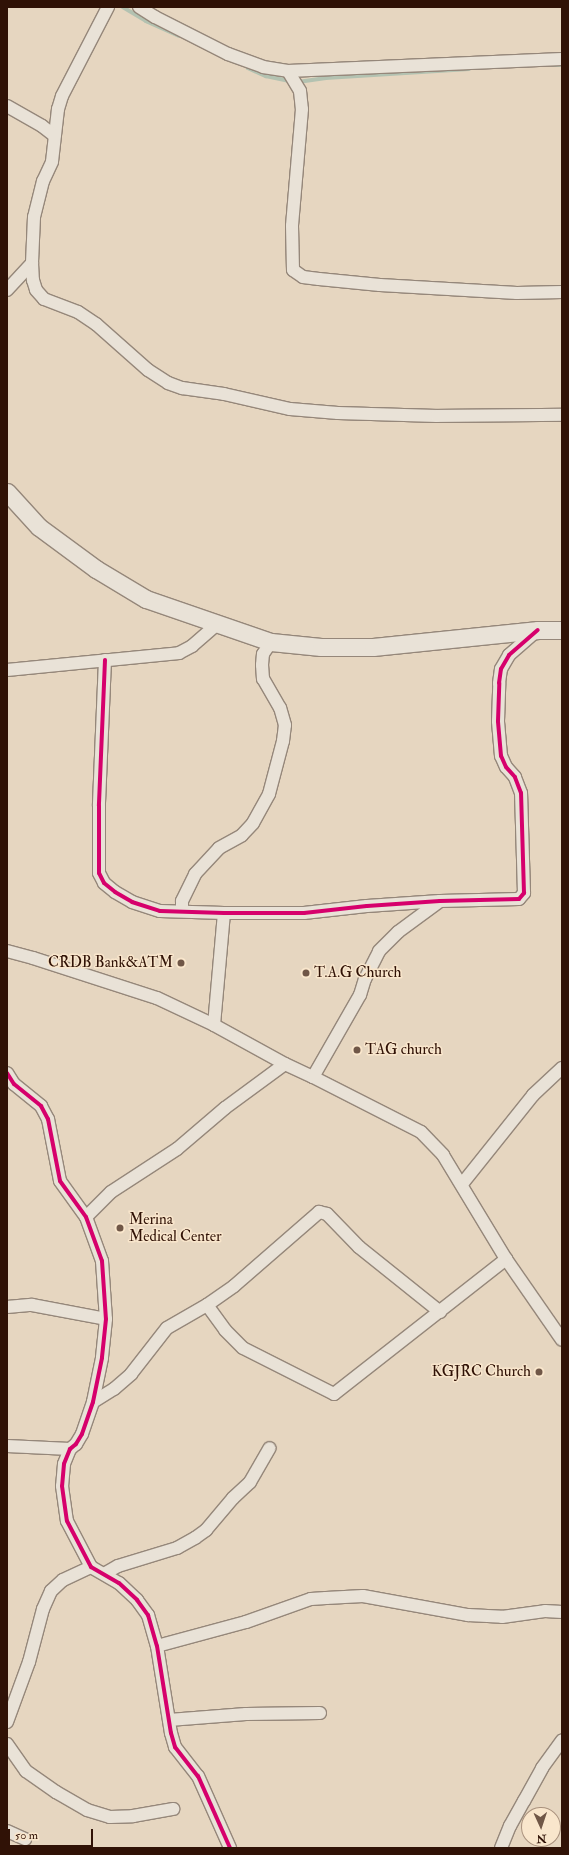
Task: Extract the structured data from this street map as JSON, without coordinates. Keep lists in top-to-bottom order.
{
  "places": [
    "CRDB Bank&ATM",
    "T.A.G Church",
    "TAG church",
    "Merina Medical Center",
    "KGJRC Church"
  ],
  "scale_bar": "50 m",
  "north": "bottom"
}
